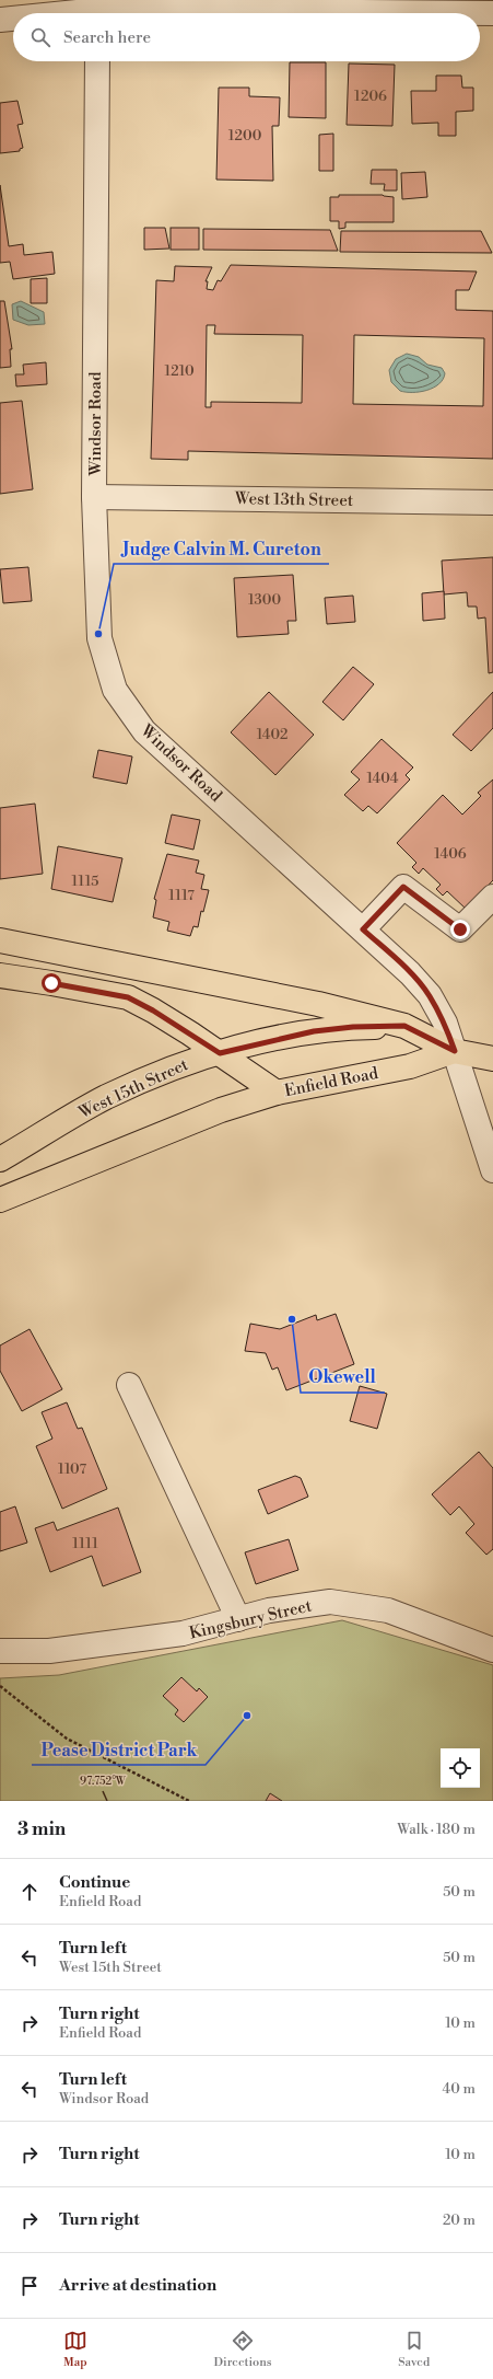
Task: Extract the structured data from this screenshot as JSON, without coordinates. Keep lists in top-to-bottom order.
{
  "streets": {
    "main road": ["Enfield Road", "West 15th Street"],
    "street": ["Windsor Road", "West 13th Street", "Kingsbury Street"]
  },
  "crossings": [
    ["Windsor Road", "West 13th Street"],
    ["Windsor Road", "Enfield Road"],
    ["Enfield Road", "West 15th Street"]
  ],
  "places": ["Judge Calvin M. Cureton", "Okewell", "Pease District Park"],
  "house_numbers": [
    "1206",
    "1200",
    "1210",
    "1300",
    "1402",
    "1404",
    "1406",
    "1115",
    "1117",
    "1107",
    "1111"
  ],
  "page": {
    "search": "Search here",
    "heading": ["3 min", "Walk · 180 m"],
    "list": [
      ["Continue", "Enfield Road", "50 m"],
      ["Turn left", "West 15th Street", "50 m"],
      ["Turn right", "Enfield Road", "10 m"],
      ["Turn left", "Windsor Road", "40 m"],
      ["Turn right", "10 m"],
      ["Turn right", "20 m"],
      "Arrive at destination"
    ],
    "nav": ["Map", "Directions", "Saved"]
  },
  "coordinates": ["97.752°W"]
}
